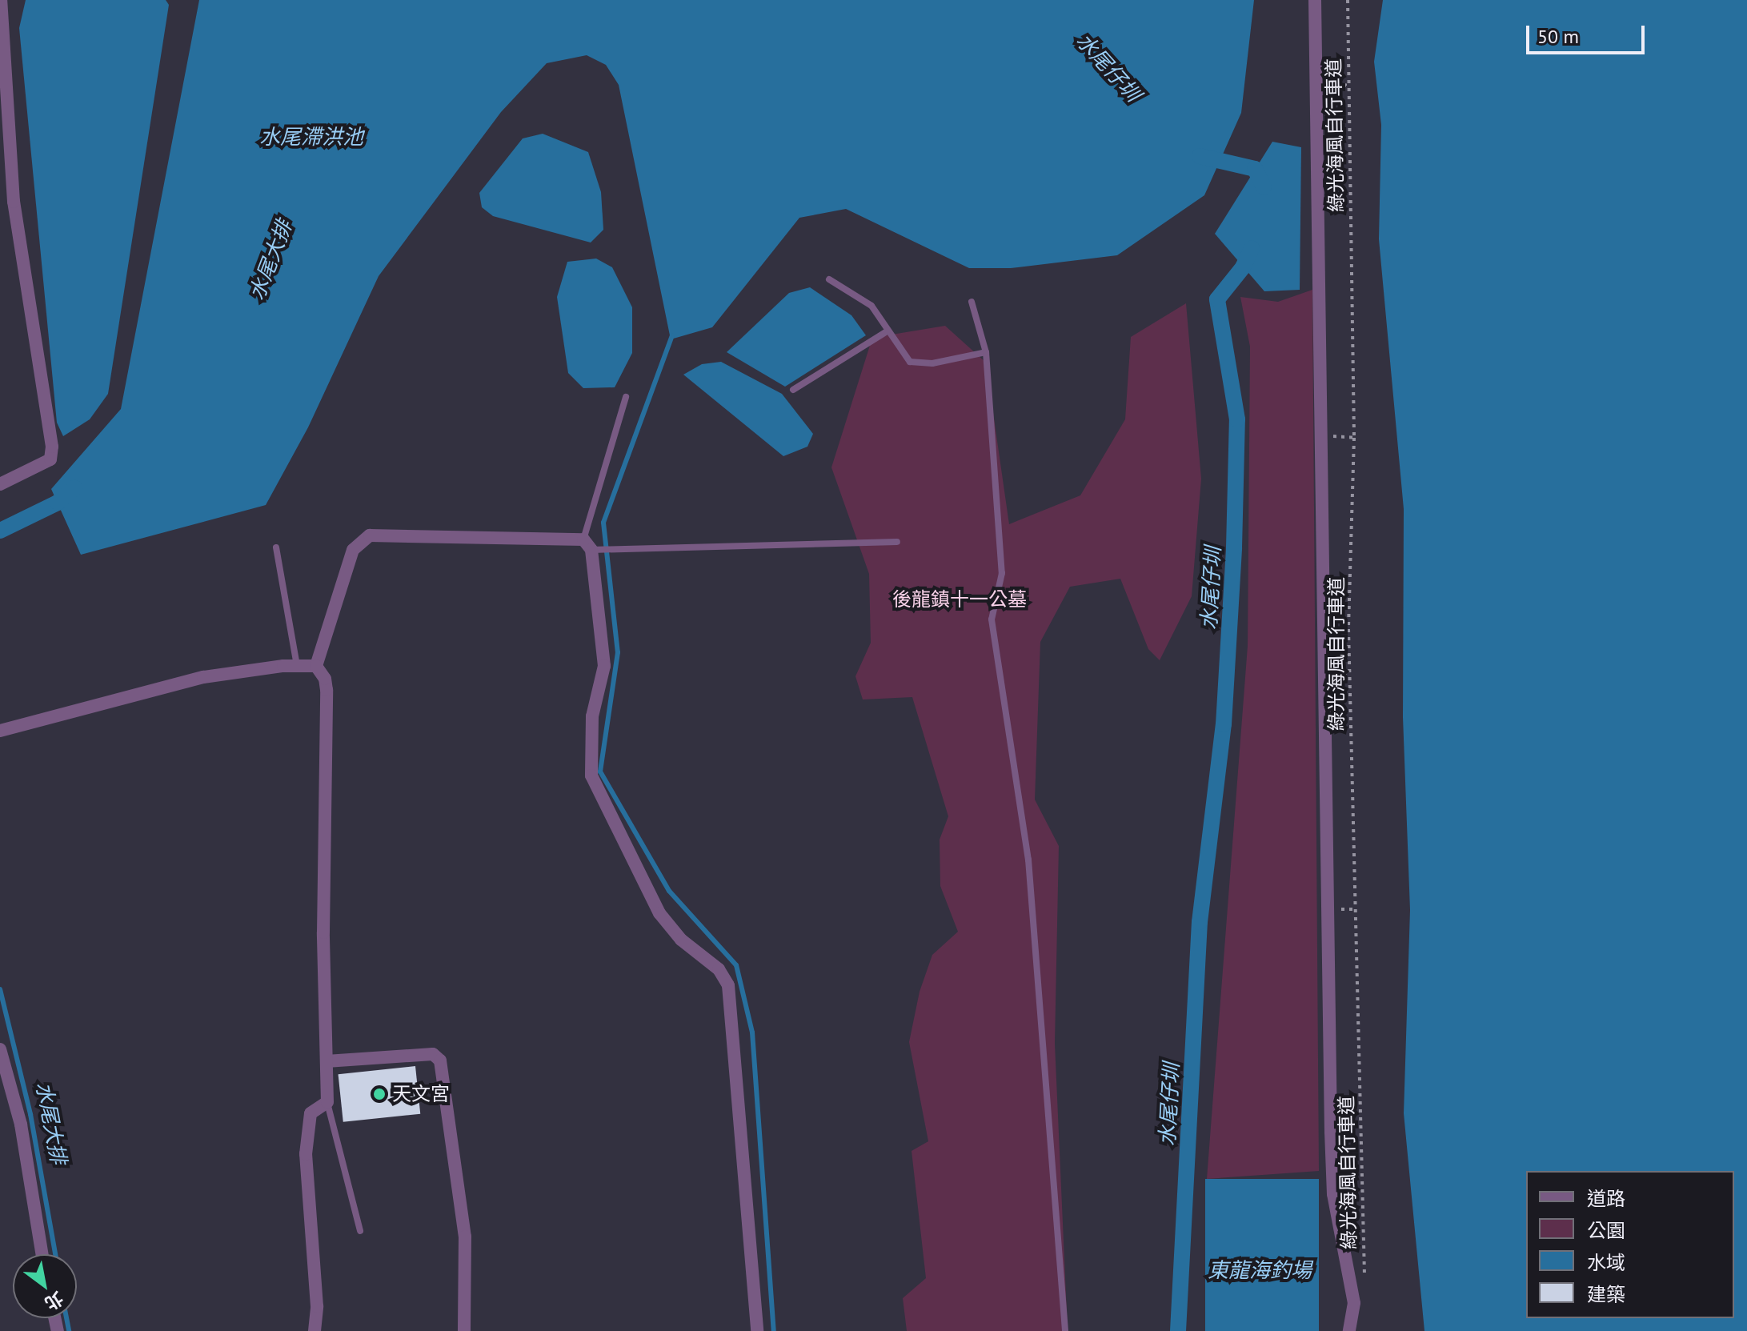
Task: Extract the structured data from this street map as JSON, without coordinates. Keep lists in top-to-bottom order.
{
  "streets": {
    "path": ["綠光海風自行車道"]
  },
  "water": [
    "水尾仔圳",
    "水尾滯洪池",
    "水尾大排",
    "東龍海釣場"
  ],
  "parks": ["後龍鎮十一公墓"],
  "places": ["天文宮"],
  "legend": [
    "道路",
    "公園",
    "水域",
    "建築"
  ],
  "scale_bar": "50 m",
  "north": "bottom right"
}
